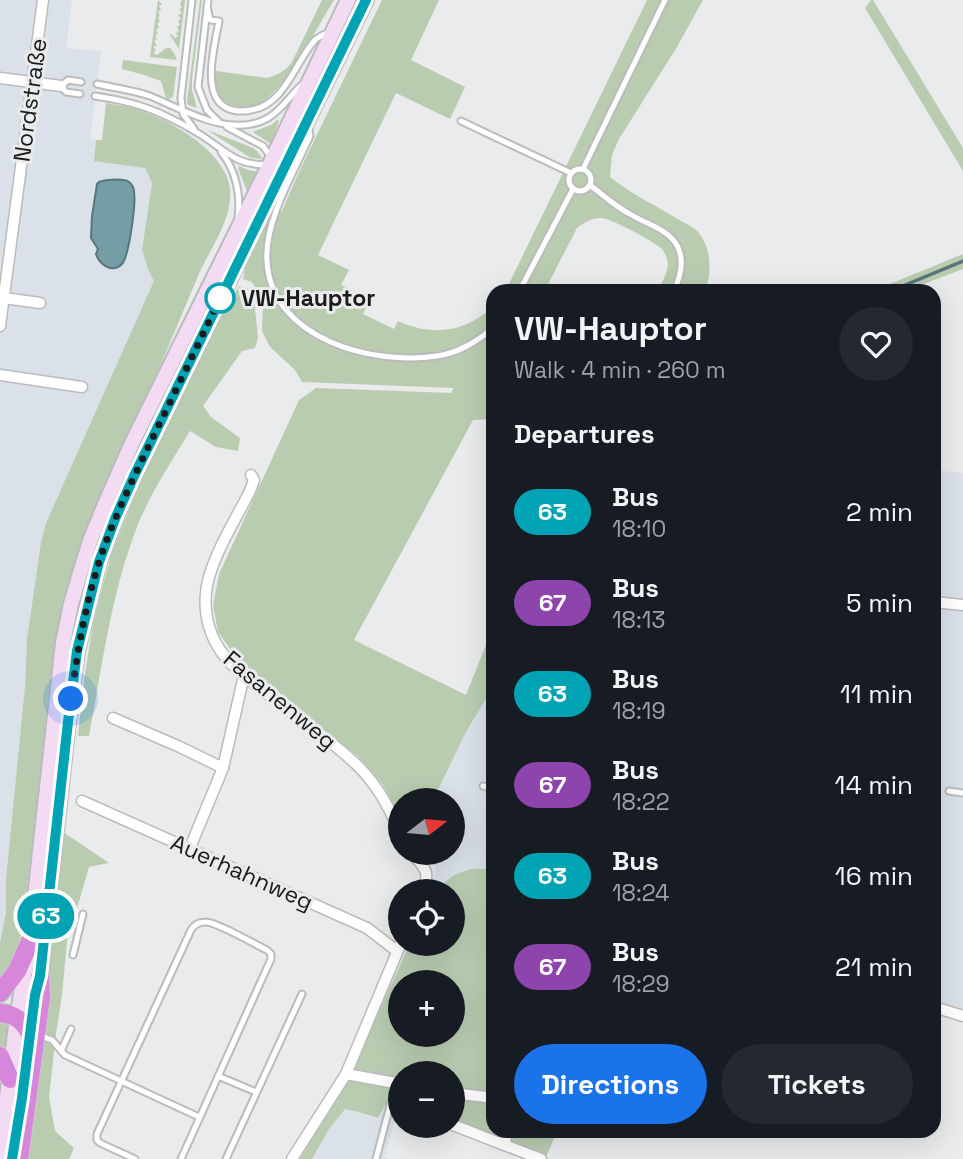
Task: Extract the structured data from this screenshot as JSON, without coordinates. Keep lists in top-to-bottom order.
{
  "streets": {
    "street": ["Nordstraße", "Fasanenweg", "Auerhahnweg"]
  },
  "places": ["VW-Hauptor"],
  "lines": ["bus line 63"],
  "north": "right",
  "page": {
    "on_map": "63",
    "heading": [
      ["VW-Hauptor", "Walk · 4 min · 260 m"],
      "Departures"
    ],
    "list": [
      {
        "mark": "63",
        "name": "Bus",
        "note": "18:10",
        "value": "2 min"
      },
      {
        "mark": "67",
        "name": "Bus",
        "note": "18:13",
        "value": "5 min"
      },
      {
        "mark": "63",
        "name": "Bus",
        "note": "18:19",
        "value": "11 min"
      },
      {
        "mark": "67",
        "name": "Bus",
        "note": "18:22",
        "value": "14 min"
      },
      {
        "mark": "63",
        "name": "Bus",
        "note": "18:24",
        "value": "16 min"
      },
      {
        "mark": "67",
        "name": "Bus",
        "note": "18:29",
        "value": "21 min"
      }
    ],
    "map_buttons": ["+", "−"],
    "buttons": ["Directions", "Tickets"]
  }
}
